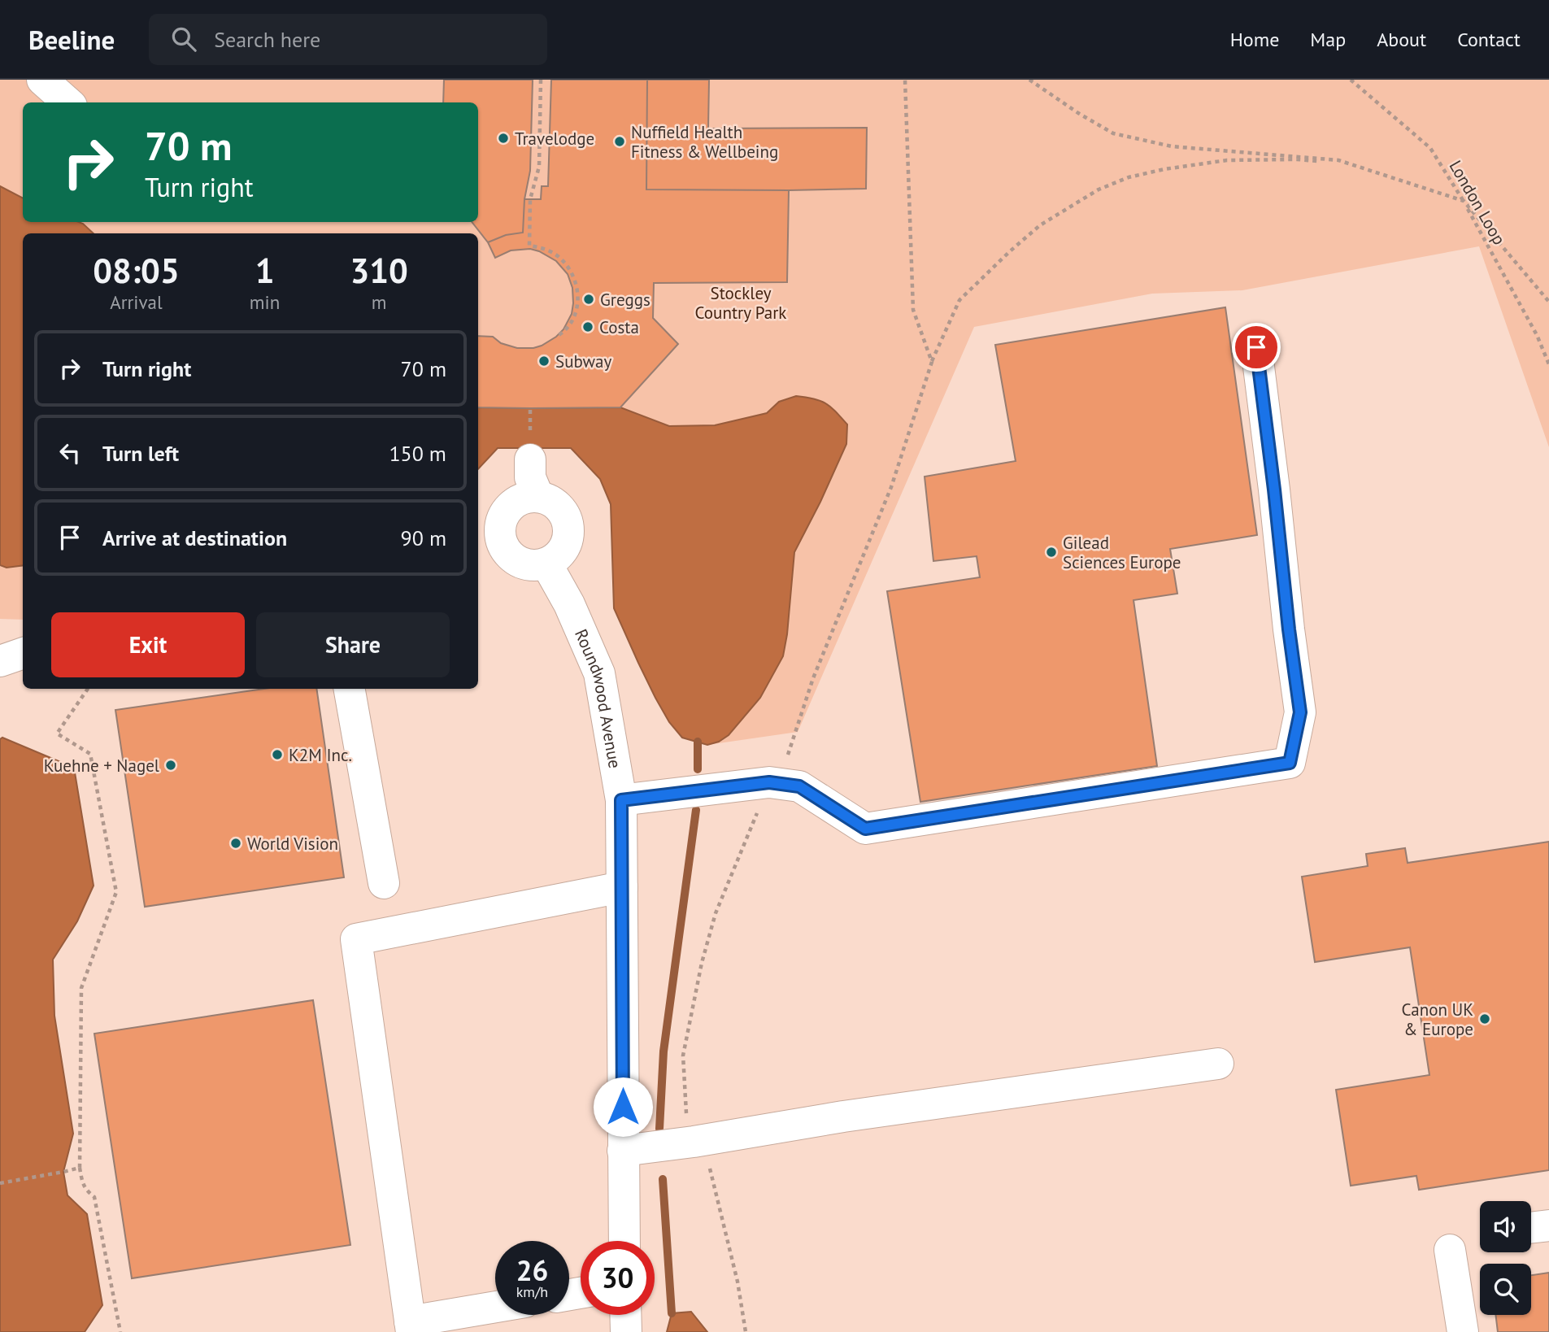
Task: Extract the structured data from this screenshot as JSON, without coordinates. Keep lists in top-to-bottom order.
{
  "streets": {
    "street": ["Roundwood Avenue"],
    "path": ["London Loop"]
  },
  "parks": ["Stockley Country Park"],
  "places": [
    "Travelodge",
    "Nuffield Health Fitness & Wellbeing",
    "Greggs",
    "Costa",
    "Subway",
    "Gilead Sciences Europe",
    "K2M Inc.",
    "Kuehne + Nagel",
    "World Vision",
    "Canon UK & Europe"
  ],
  "page": {
    "header": "Beeline",
    "search": "Search here",
    "nav": [
      "Home",
      "Map",
      "About",
      "Contact"
    ],
    "turn": ["70 m", "Turn right"],
    "eta": [
      "08:05",
      "Arrival",
      "1",
      "min",
      "310",
      "m"
    ],
    "list": [
      {
        "name": "Turn right",
        "value": "70 m"
      },
      {
        "name": "Turn left",
        "value": "150 m"
      },
      {
        "name": "Arrive at destination",
        "value": "90 m"
      }
    ],
    "buttons": ["Exit", "Share"],
    "speed": "26 km/h",
    "limit": "30"
  }
}
